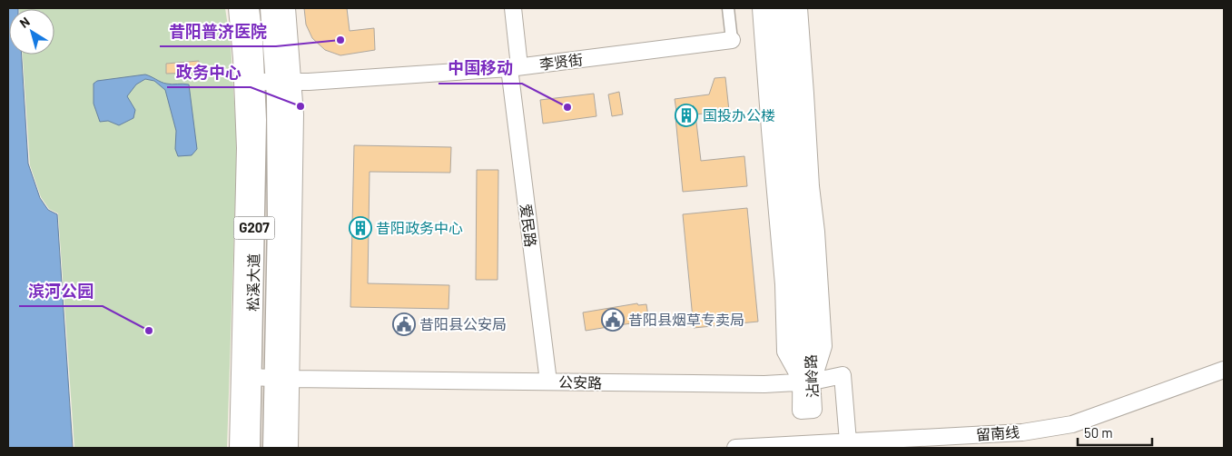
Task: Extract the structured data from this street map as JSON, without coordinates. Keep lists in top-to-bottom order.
{
  "streets": {
    "highway": ["G207", "松溪大道"],
    "street": [
      "李贤街",
      "爱民路",
      "沾岭路",
      "公安路",
      "留南线"
    ]
  },
  "crossings": [
    ["李贤街", "爱民路"],
    ["李贤街", "松溪大道"],
    ["爱民路", "公安路"],
    ["松溪大道", "公安路"],
    ["沾岭路", "公安路"],
    ["公安路", "留南线"]
  ],
  "places": {
    "other": [
      "昔阳普济医院",
      "政务中心",
      "中国移动",
      "滨河公园"
    ],
    "building": ["国投办公楼", "昔阳政务中心"],
    "public building": ["昔阳县烟草专卖局", "昔阳县公安局"]
  },
  "scale_bar": "50 m",
  "north": "top left"
}
